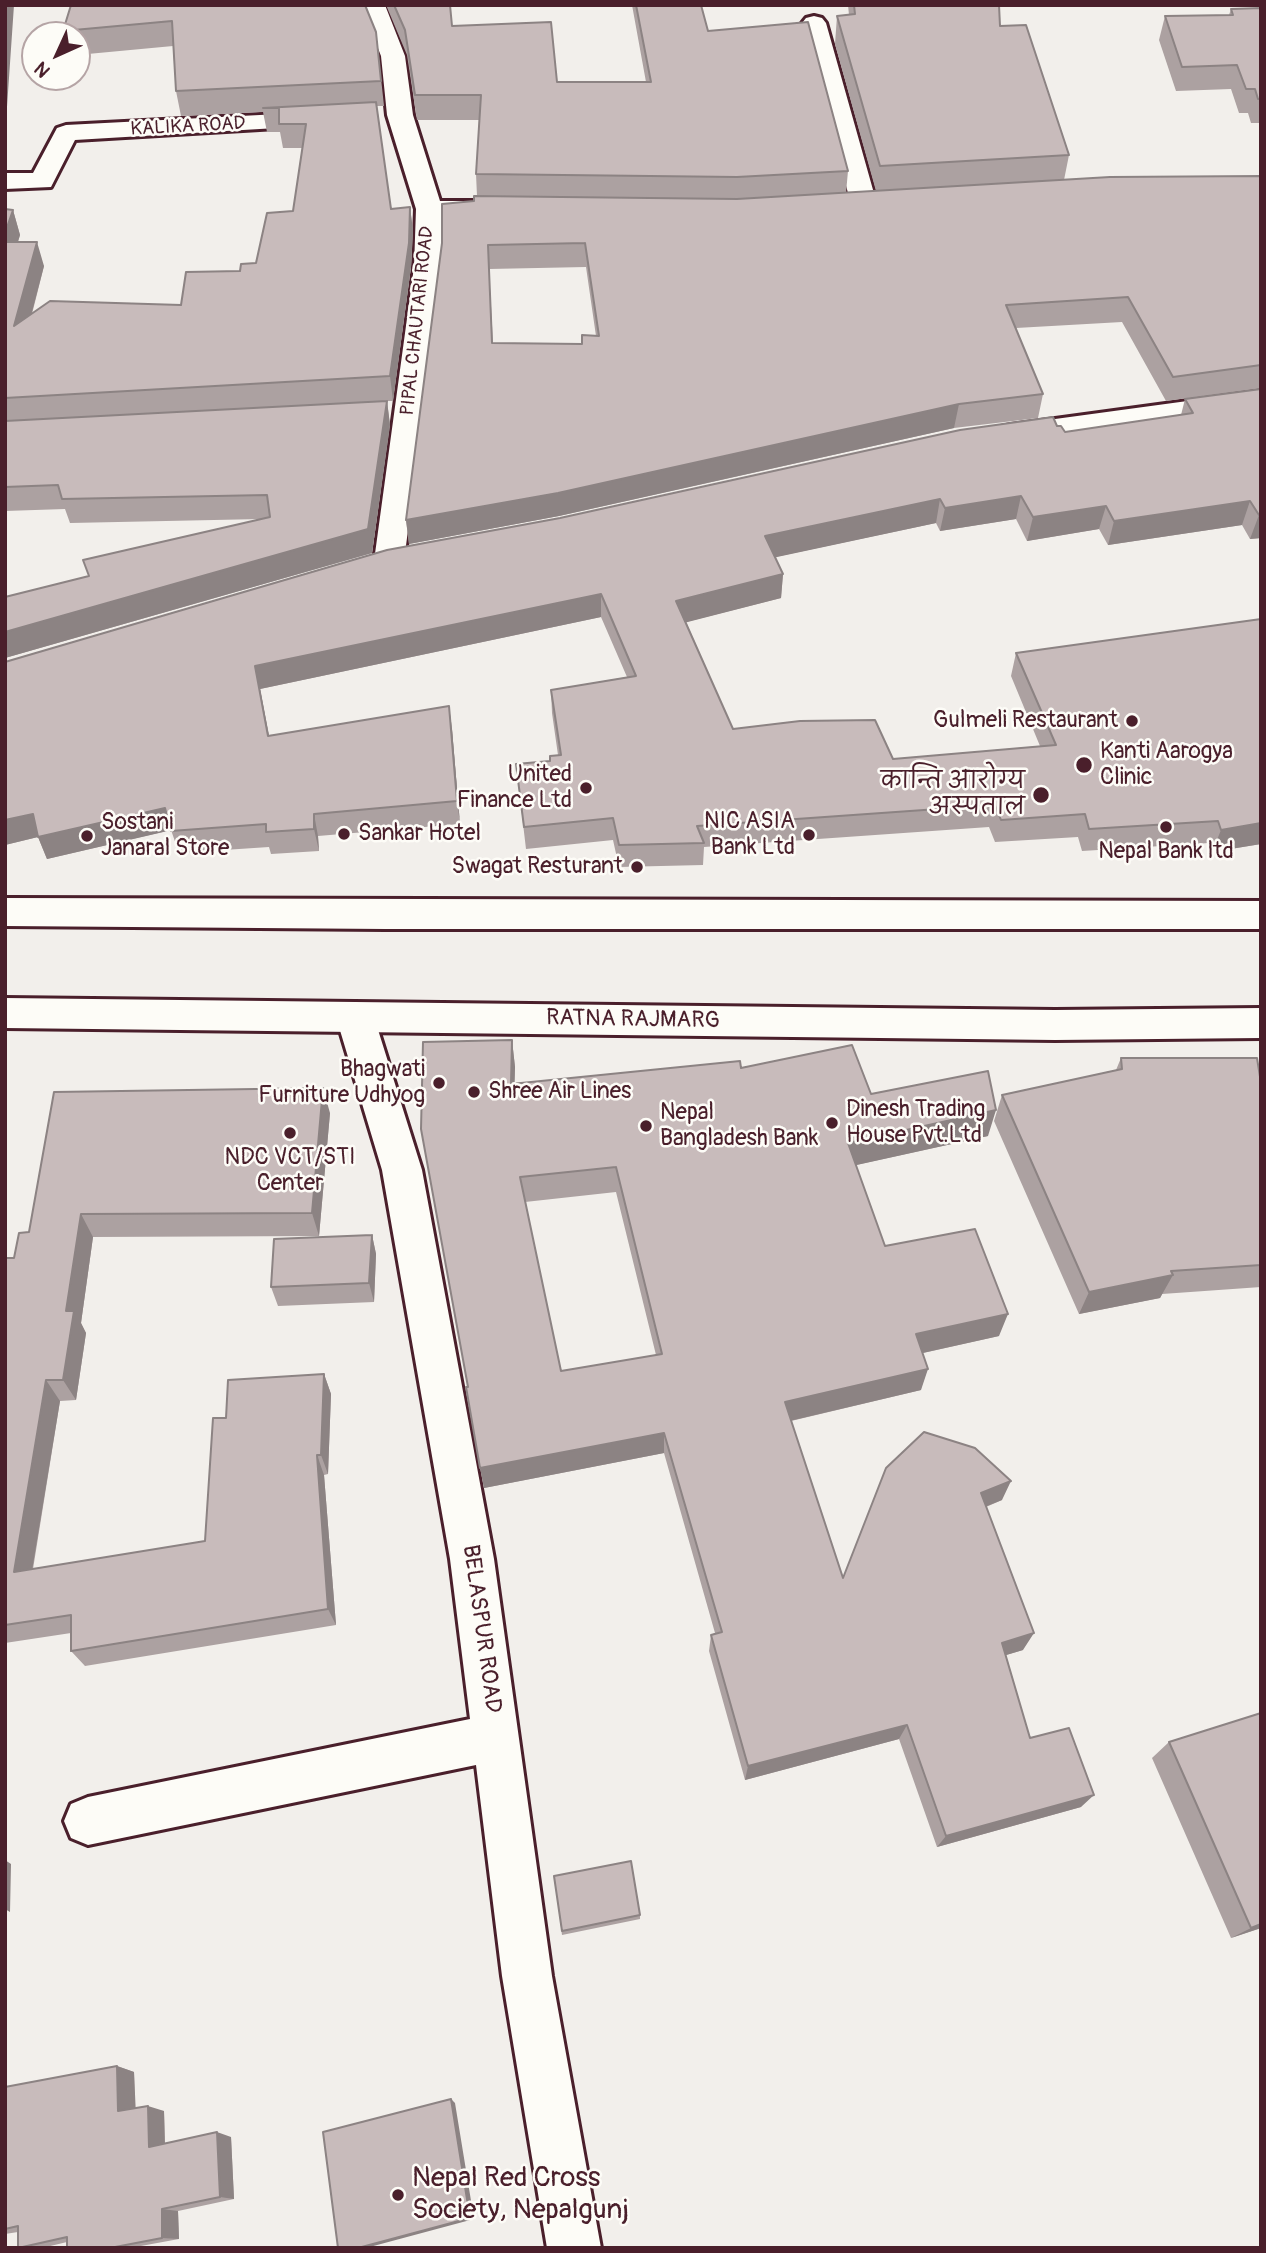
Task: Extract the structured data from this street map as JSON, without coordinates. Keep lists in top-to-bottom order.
{
  "streets": {
    "main road": [
      "KALIKA ROAD",
      "PIPAL CHAUTARI ROAD",
      "RATNA RAJMARG",
      "BELASPUR ROAD"
    ]
  },
  "crossings": [
    ["RATNA RAJMARG", "BELASPUR ROAD"]
  ],
  "places": [
    "Gulmeli Restaurant",
    "Kanti Aarogya Clinic",
    "United Finance Ltd",
    "कान्ति आराेग्य अस्पताल",
    "Nepal Bank ltd",
    "Sankar Hotel",
    "NIC ASIA Bank Ltd",
    "Sostani Janaral Store",
    "Swagat Resturant",
    "Bhagwati Furniture Udhyog",
    "Shree Air Lines",
    "Dinesh Trading House Pvt.Ltd",
    "Nepal Bangladesh Bank",
    "NDC VCT/STI Center",
    "Nepal Red Cross Society, Nepalgunj"
  ],
  "north": "bottom left"
}
